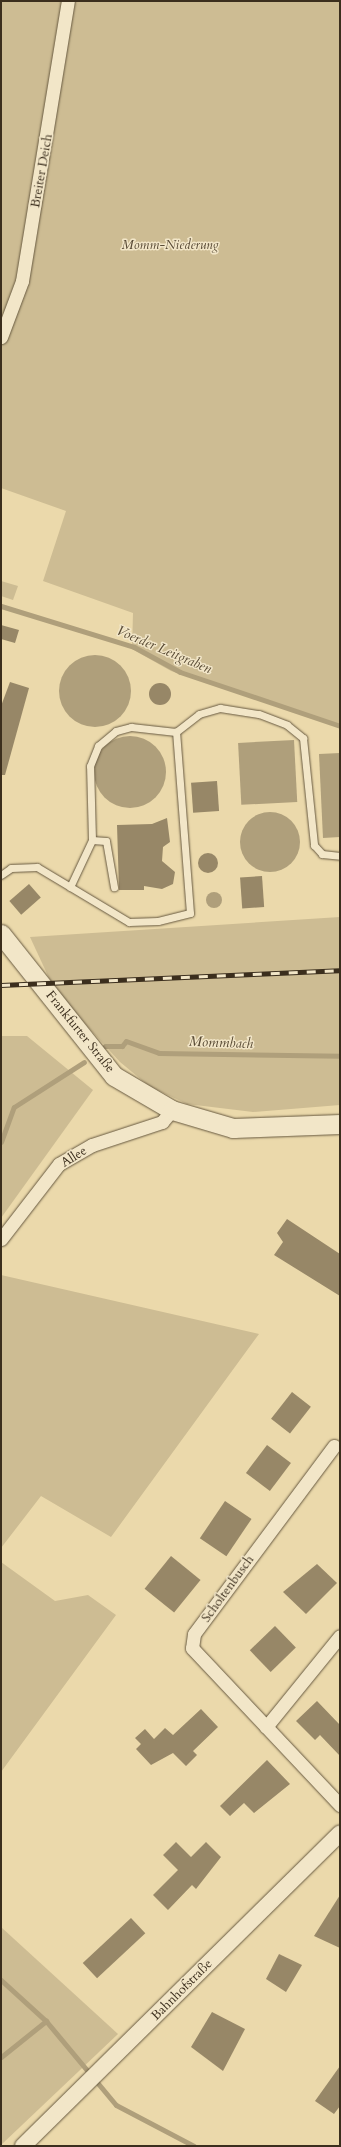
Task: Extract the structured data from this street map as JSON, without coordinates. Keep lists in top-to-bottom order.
{
  "streets": {
    "main road": ["Frankfurter Straße"],
    "street": [
      "Breiter Deich",
      "Allee",
      "Scholtenbusch",
      "Bahnhofstraße"
    ]
  },
  "crossings": [
    ["Frankfurter Straße", "Allee"]
  ],
  "water": ["Voerder Leitgraben", "Mommbach"],
  "parks": ["Momm-Niederung"]
}
